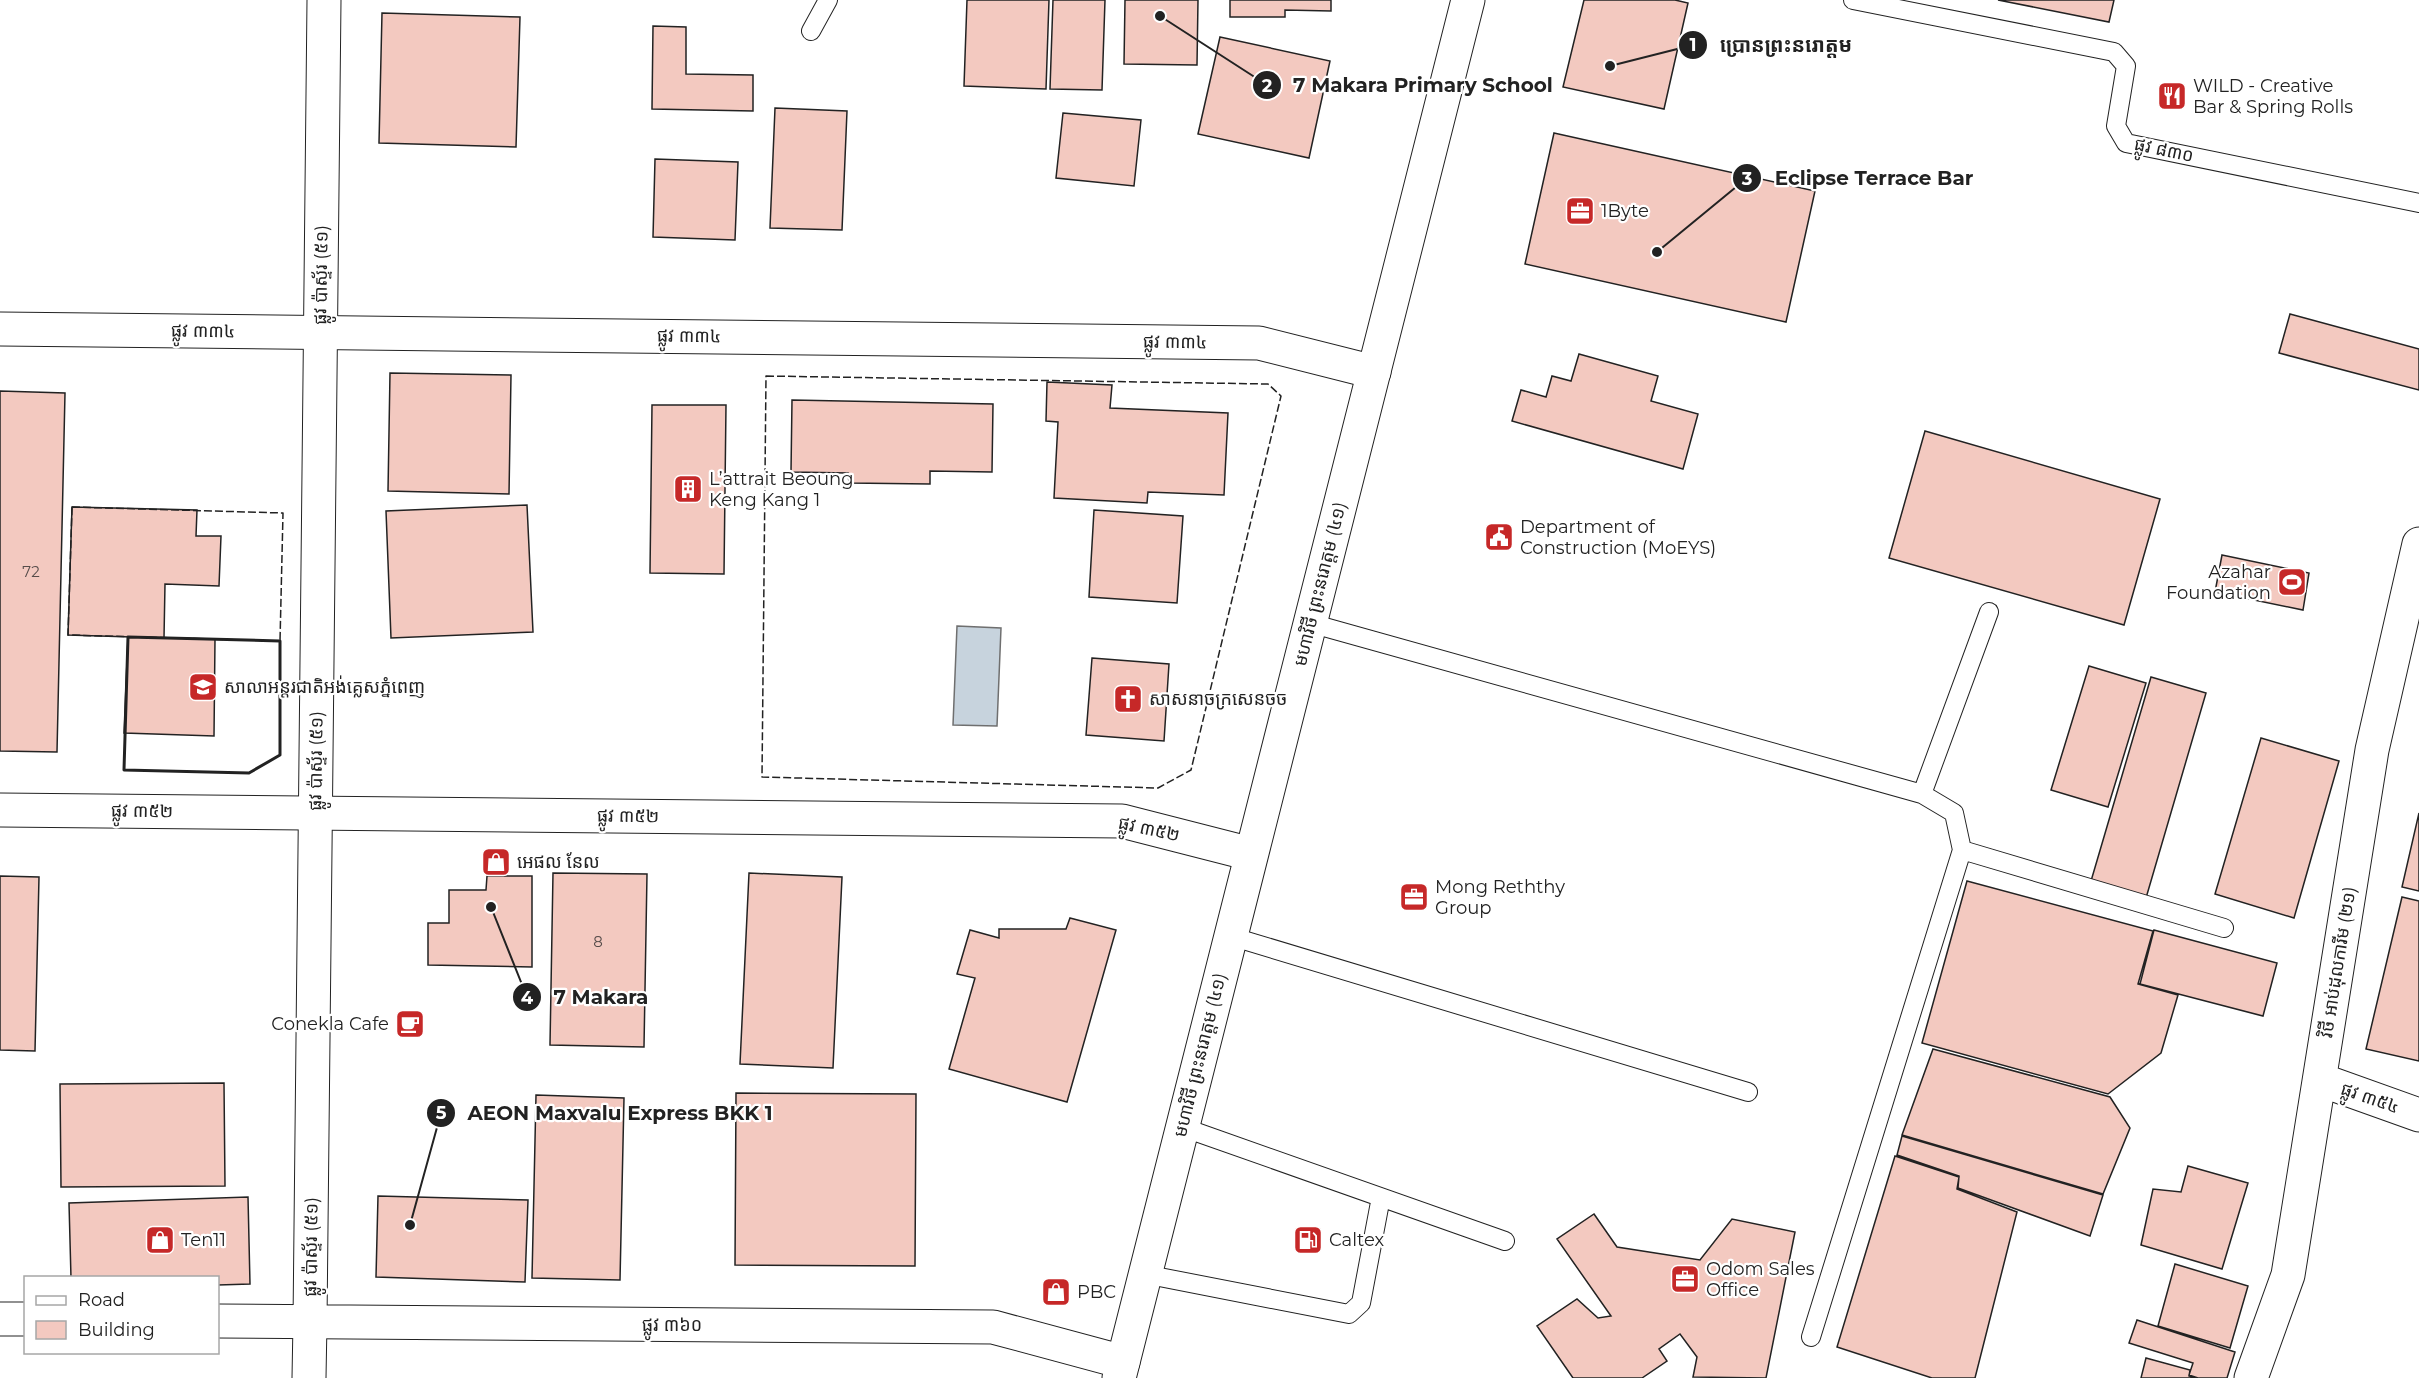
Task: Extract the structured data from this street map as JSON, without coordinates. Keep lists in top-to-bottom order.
{
  "streets": {
    "street": [
      "ផ្លូវ ប៉ាស្ទ័រ (៥១)",
      "ផ្លូវ ៣៣៤",
      "មហាវិថី ព្រះនរោត្តម (៤១)",
      "ផ្លូវ ៣៥២",
      "វិថី អាប់ដុលការីម (២១)",
      "ផ្លូវ ៣៥៤",
      "ផ្លូវ ៣៦០"
    ],
    "lane": ["ផ្លូវ ៨៣០"]
  },
  "crossings": [
    ["ផ្លូវ ប៉ាស្ទ័រ (៥១)", "ផ្លូវ ៣៣៤"],
    ["ផ្លូវ ប៉ាស្ទ័រ (៥១)", "ផ្លូវ ៣៥២"],
    ["ផ្លូវ ប៉ាស្ទ័រ (៥១)", "ផ្លូវ ៣៦០"],
    ["ផ្លូវ ៣៣៤", "មហាវិថី ព្រះនរោត្តម (៤១)"],
    ["មហាវិថី ព្រះនរោត្តម (៤១)", "ផ្លូវ ៣៥២"],
    ["មហាវិថី ព្រះនរោត្តម (៤១)", "ផ្លូវ ៣៦០"],
    ["វិថី អាប់ដុលការីម (២១)", "ផ្លូវ ៣៥៤"]
  ],
  "places": {
    "other": [
      "7 Makara Primary School",
      "ប្រោនព្រះនរោត្តម",
      "Eclipse Terrace Bar",
      "7 Makara",
      "AEON Maxvalu Express BKK 1"
    ],
    "restaurant": ["WILD - Creative Bar & Spring Rolls"],
    "office": ["1Byte", "Mong Reththy Group", "Odom Sales Office"],
    "building": ["L’attrait Beoung Keng Kang 1"],
    "public building": ["Department of Construction (MoEYS)"],
    "sports": ["Azahar Foundation"],
    "school or university": ["សាលាអន្តរជាតិអង់គ្លេសភ្នំពេញ"],
    "church": ["សាសនាចក្រសេនចច"],
    "shop": ["អេផល នែល", "Ten11", "PBC"],
    "cafe": ["Conekla Cafe"],
    "fuel station": ["Caltex"]
  },
  "house_numbers": ["72", "8"],
  "legend": ["Road", "Building"]
}
